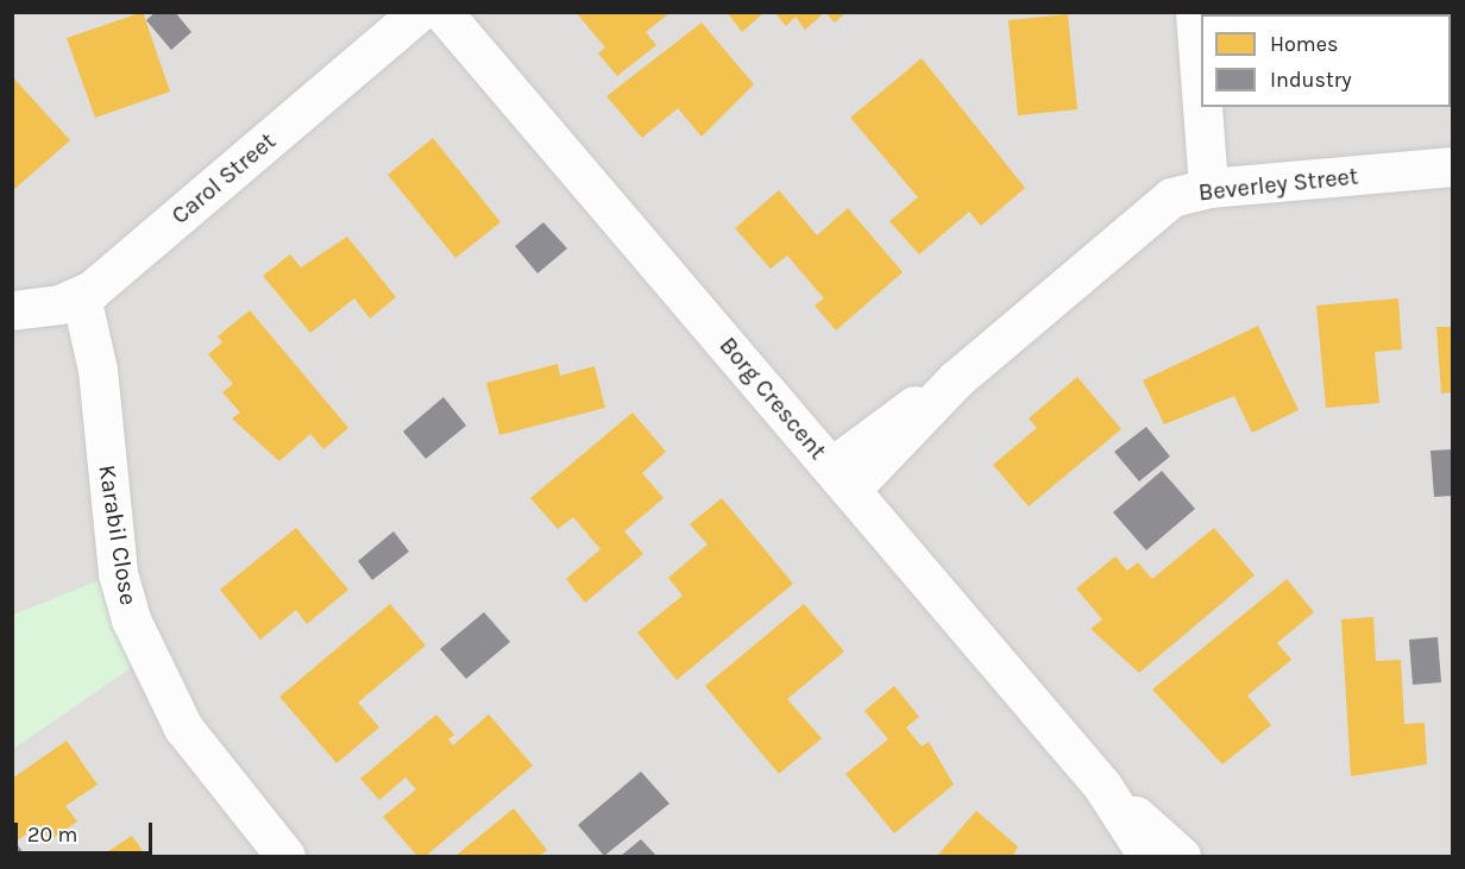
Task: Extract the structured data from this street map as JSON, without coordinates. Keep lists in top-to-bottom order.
{
  "streets": {
    "street": [
      "Carol Street",
      "Beverley Street",
      "Borg Crescent",
      "Karabil Close"
    ]
  },
  "crossings": [
    ["Carol Street", "Karabil Close"],
    ["Beverley Street", "Borg Crescent"]
  ],
  "legend": ["Homes", "Industry"],
  "scale_bar": "20 m"
}
